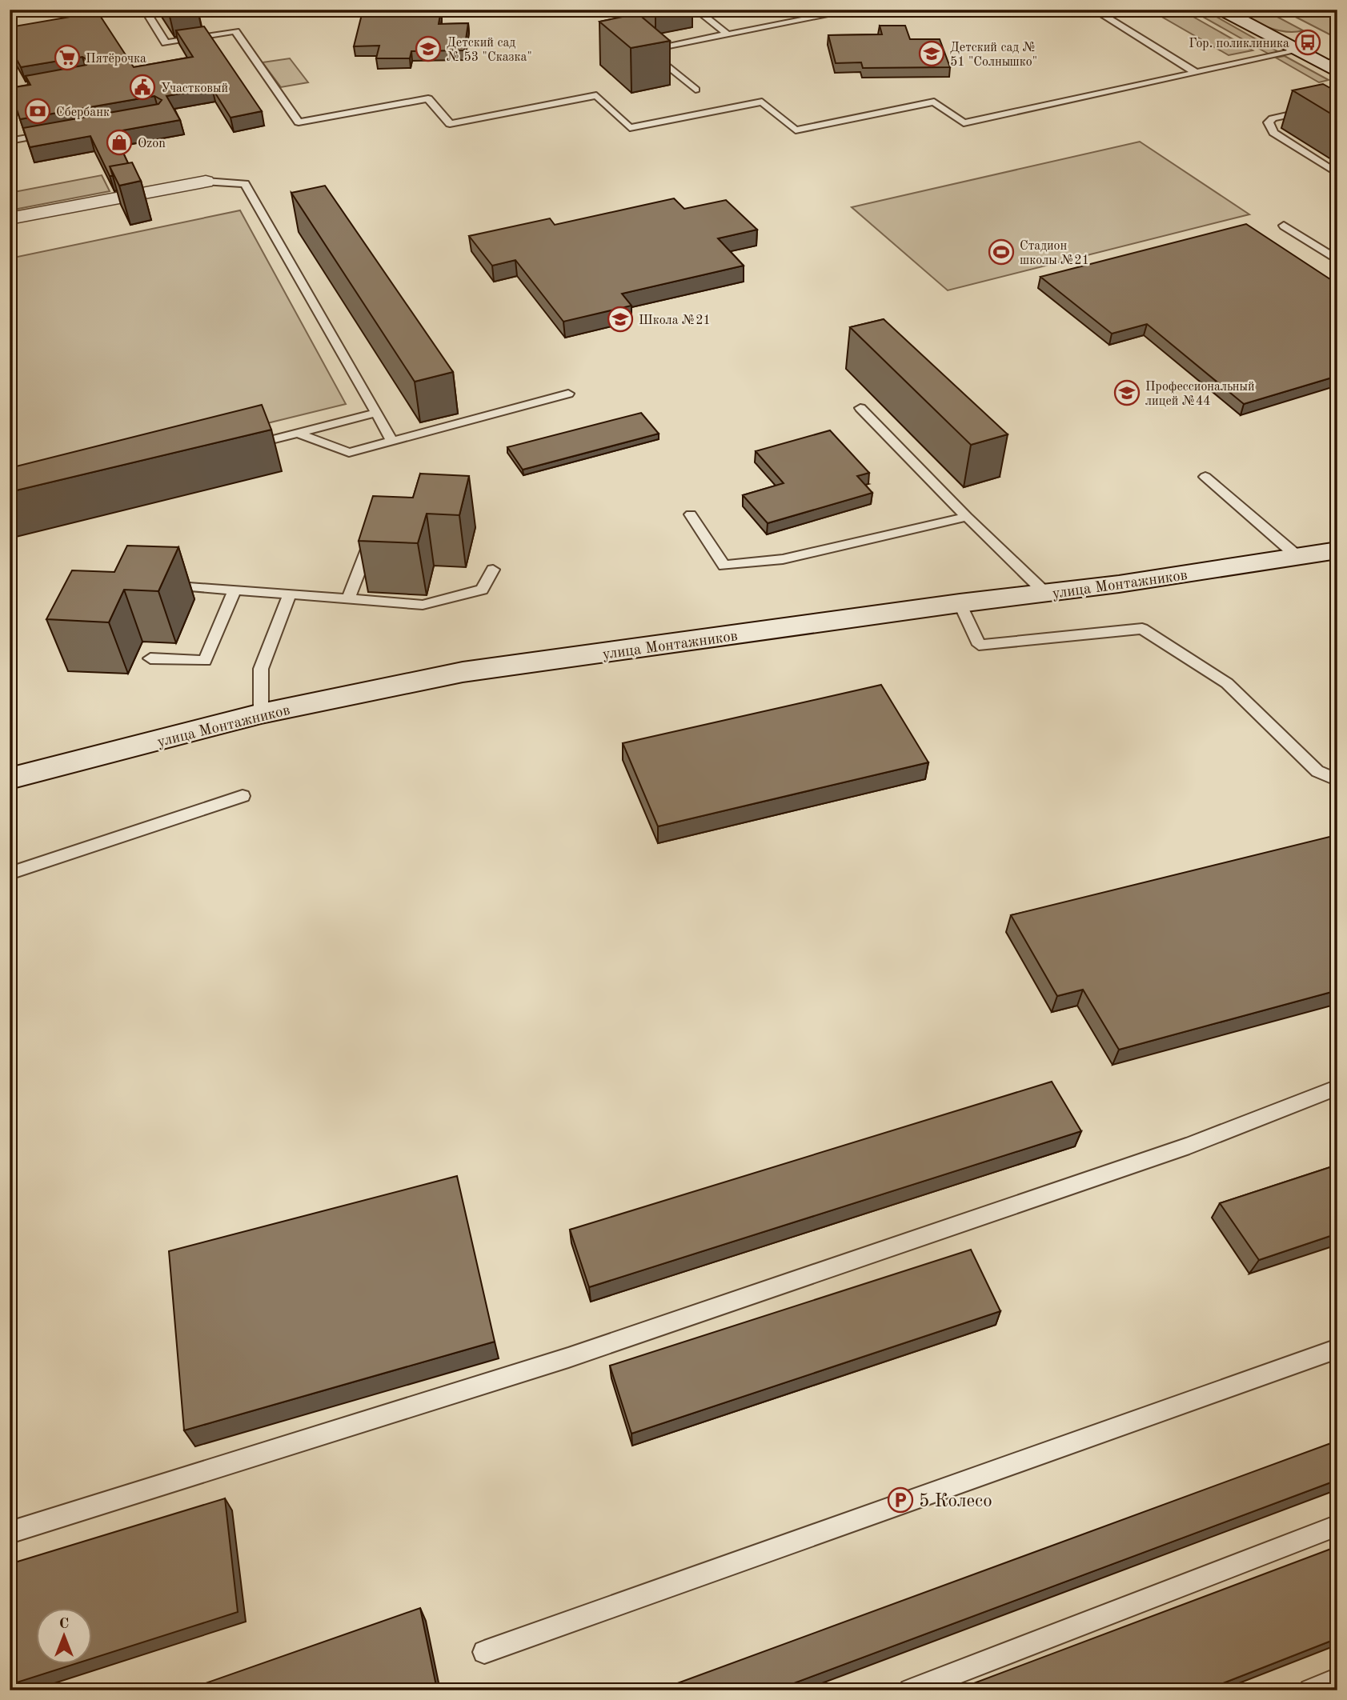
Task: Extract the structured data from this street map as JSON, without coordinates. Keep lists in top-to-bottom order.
{
  "streets": {
    "street": ["улица Монтажников"]
  },
  "places": {
    "bus stop": ["Гор. поликлиника"],
    "school or university": [
      "Детский сад № 53 \"Сказка\"",
      "Детский сад № 51 \"Солнышко\"",
      "Школа №21",
      "Профессиональный лицей №44"
    ],
    "supermarket": ["Пятёрочка"],
    "public building": ["Участковый"],
    "bank": ["Сбербанк"],
    "shop": ["Ozon"],
    "sports": ["Стадион школы №21"],
    "parking": ["5 Колесо"]
  },
  "north": "top"
}
